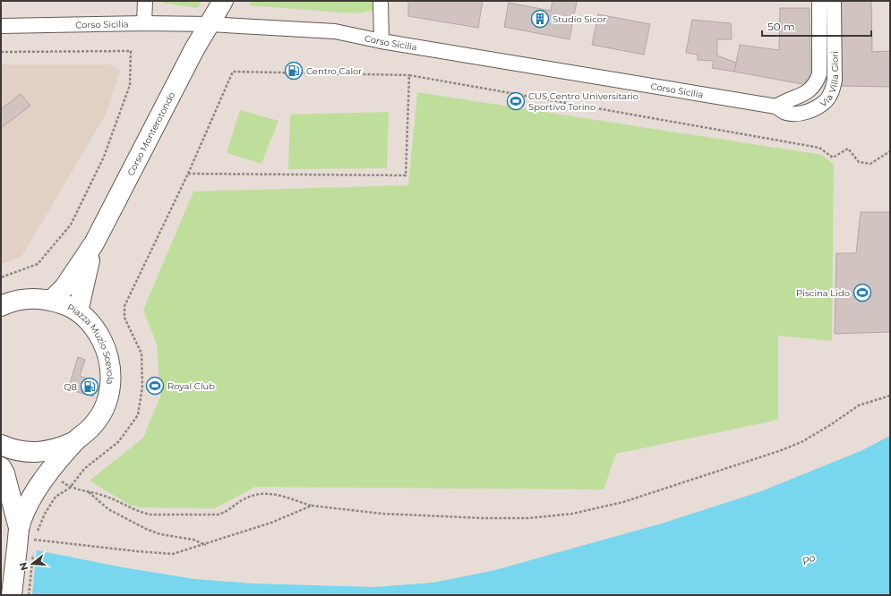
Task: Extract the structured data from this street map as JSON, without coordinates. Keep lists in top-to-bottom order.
{
  "streets": {
    "main road": ["Corso Monterotondo", "Piazza Muzio Scevola"],
    "street": ["Corso Sicilia", "Via Villa Glori"]
  },
  "crossings": [
    ["Corso Sicilia", "Via Villa Glori"],
    ["Corso Sicilia", "Corso Monterotondo"],
    ["Corso Monterotondo", "Piazza Muzio Scevola"]
  ],
  "water": ["Po"],
  "places": {
    "building": ["Studio Sicor"],
    "fuel station": ["Centro Calor", "Q8"],
    "sports": ["CUS Centro Universitario Sportivo Torino", "Piscina Lido", "Royal Club"]
  },
  "scale_bar": "50 m",
  "north": "left"
}
